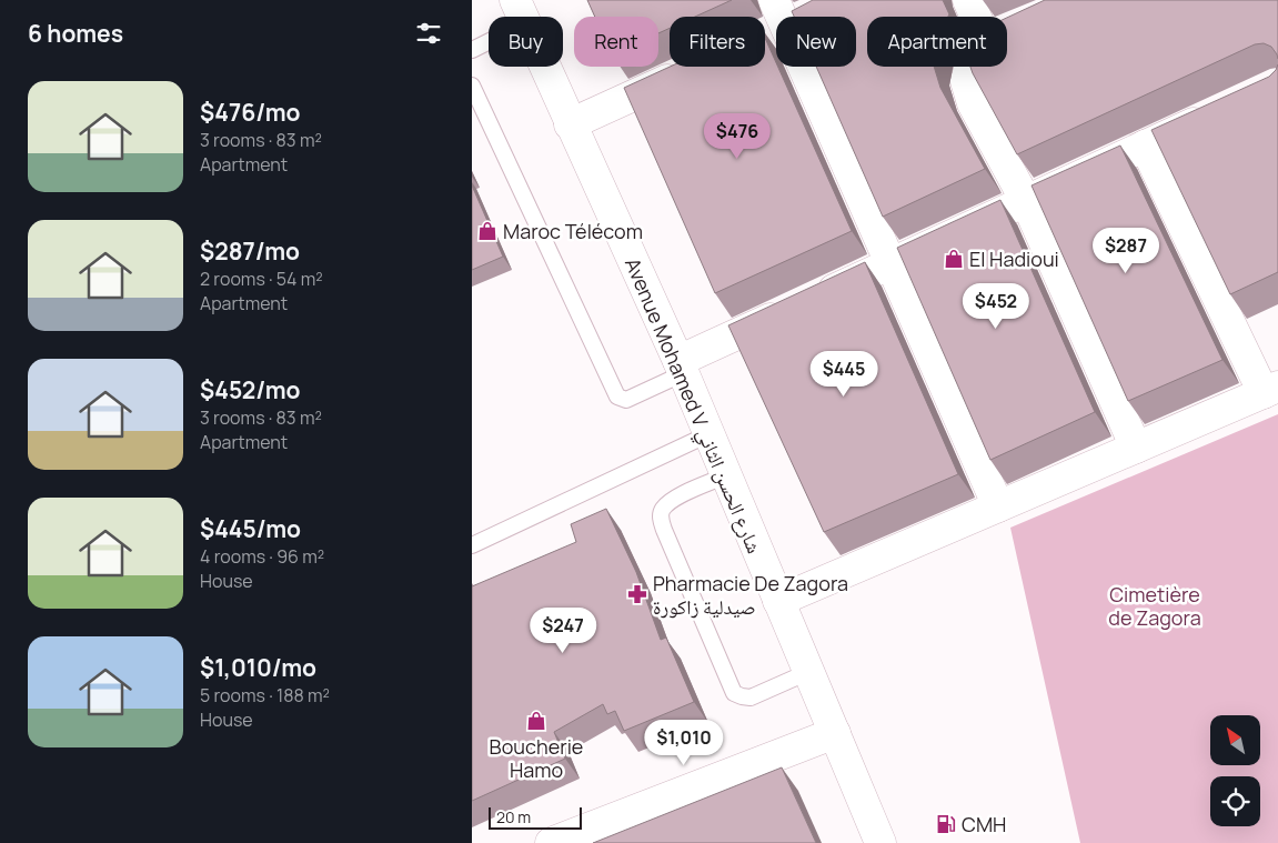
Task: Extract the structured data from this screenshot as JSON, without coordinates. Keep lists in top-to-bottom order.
{
  "streets": {
    "street": ["Avenue Mohamed V شارع الحسن الثاني"]
  },
  "parks": ["Cimetière de Zagora"],
  "places": {
    "shop": ["Maroc Télécom", "El Hadioui", "Boucherie Hamo"],
    "pharmacy": ["Pharmacie De Zagora صيدلية زاكورة"],
    "fuel station": ["CMH"]
  },
  "scale_bar": "20 m",
  "north": "top left",
  "page": {
    "heading": "6 homes",
    "chip": [
      "Buy",
      "Rent",
      "Filters",
      "New",
      "Apartment"
    ],
    "list": [
      {
        "name": "$476/mo",
        "note": "3 rooms · 83 m² · Apartment"
      },
      {
        "name": "$287/mo",
        "note": "2 rooms · 54 m² · Apartment"
      },
      {
        "name": "$452/mo",
        "note": "3 rooms · 83 m² · Apartment"
      },
      {
        "name": "$445/mo",
        "note": "4 rooms · 96 m² · House"
      },
      {
        "name": "$1,010/mo",
        "note": "5 rooms · 188 m² · House"
      }
    ],
    "price": [
      "$476",
      "$287",
      "$452",
      "$445",
      "$247",
      "$1,010"
    ],
    "scale": "20 m"
  }
}
